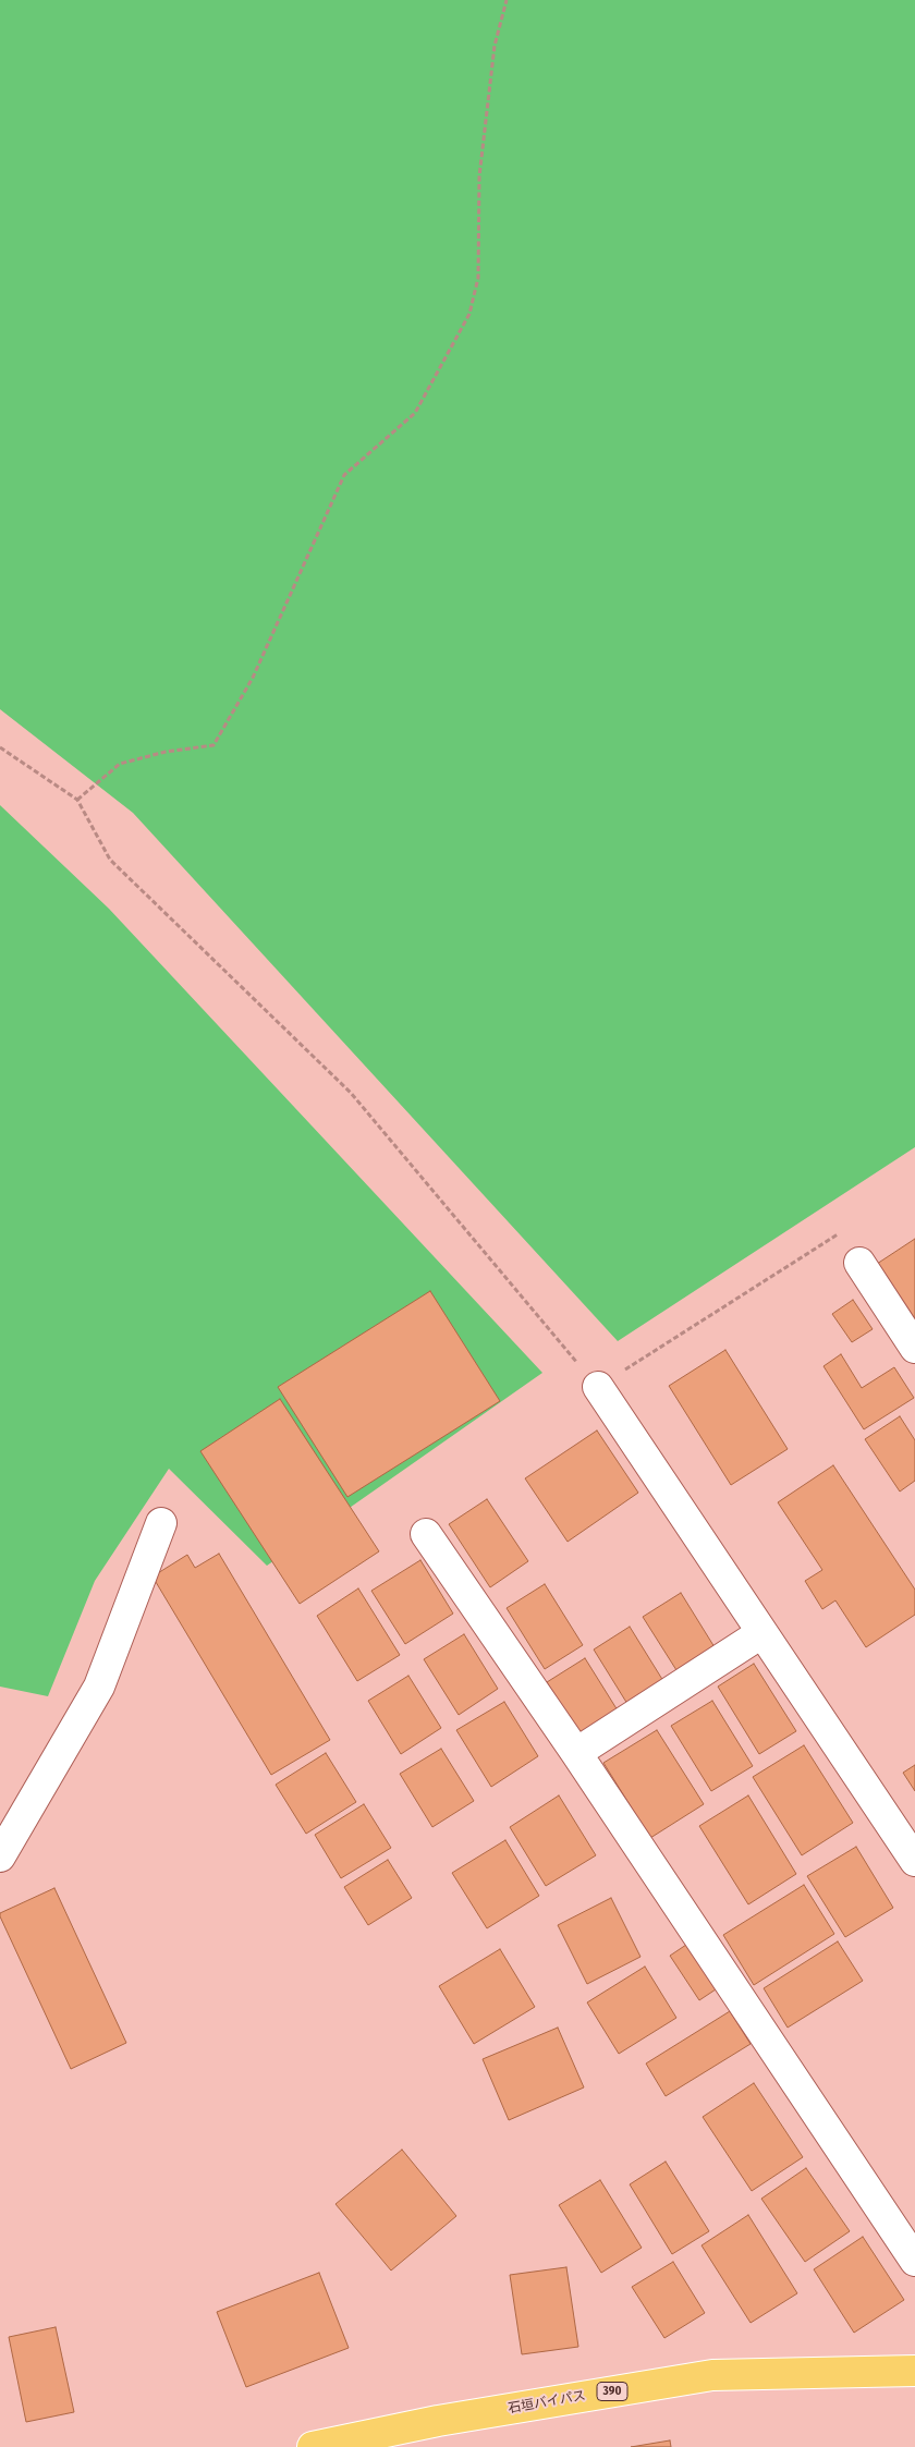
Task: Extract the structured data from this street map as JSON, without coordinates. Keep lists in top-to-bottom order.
{
  "streets": {
    "highway": ["390", "石垣バイパス"]
  }
}
